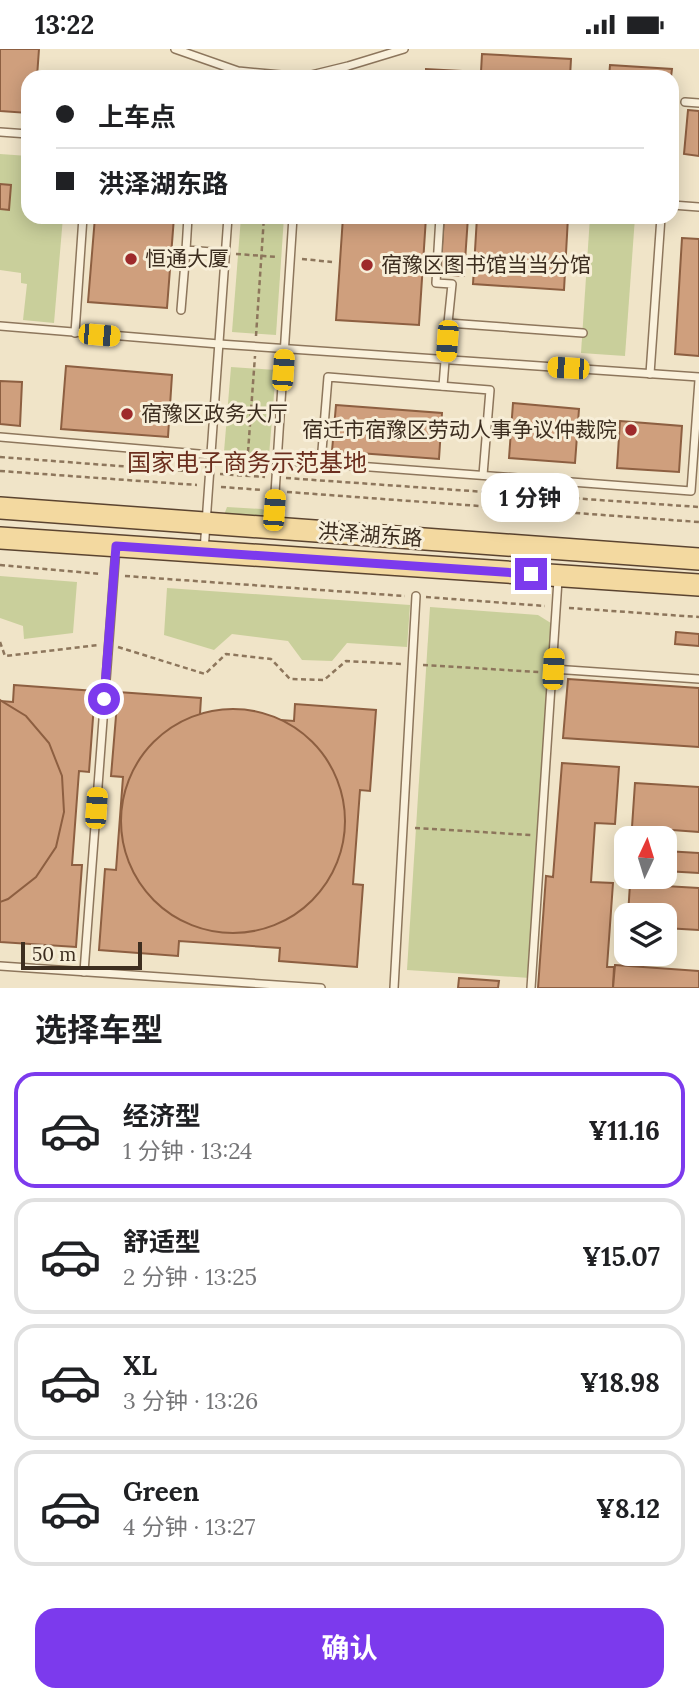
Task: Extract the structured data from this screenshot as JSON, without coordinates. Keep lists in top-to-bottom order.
{
  "streets": {
    "main road": ["洪泽湖东路"]
  },
  "districts": ["国家电子商务示范基地"],
  "places": [
    "恒通大厦",
    "宿豫区图书馆当当分馆",
    "宿豫区政务大厅",
    "宿迁市宿豫区劳动人事争议仲裁院"
  ],
  "scale_bar": "50 m",
  "north": "top",
  "page": {
    "status": "13:22",
    "banner": ["上车点", "洪泽湖东路"],
    "bubble": "1 分钟",
    "scale": "50 m",
    "heading": "选择车型",
    "list": [
      {
        "name": "经济型",
        "note": "1 分钟 · 13:24",
        "value": "¥11.16"
      },
      {
        "name": "舒适型",
        "note": "2 分钟 · 13:25",
        "value": "¥15.07"
      },
      {
        "name": "XL",
        "note": "3 分钟 · 13:26",
        "value": "¥18.98"
      },
      {
        "name": "Green",
        "note": "4 分钟 · 13:27",
        "value": "¥8.12"
      }
    ],
    "buttons": "确认"
  }
}
